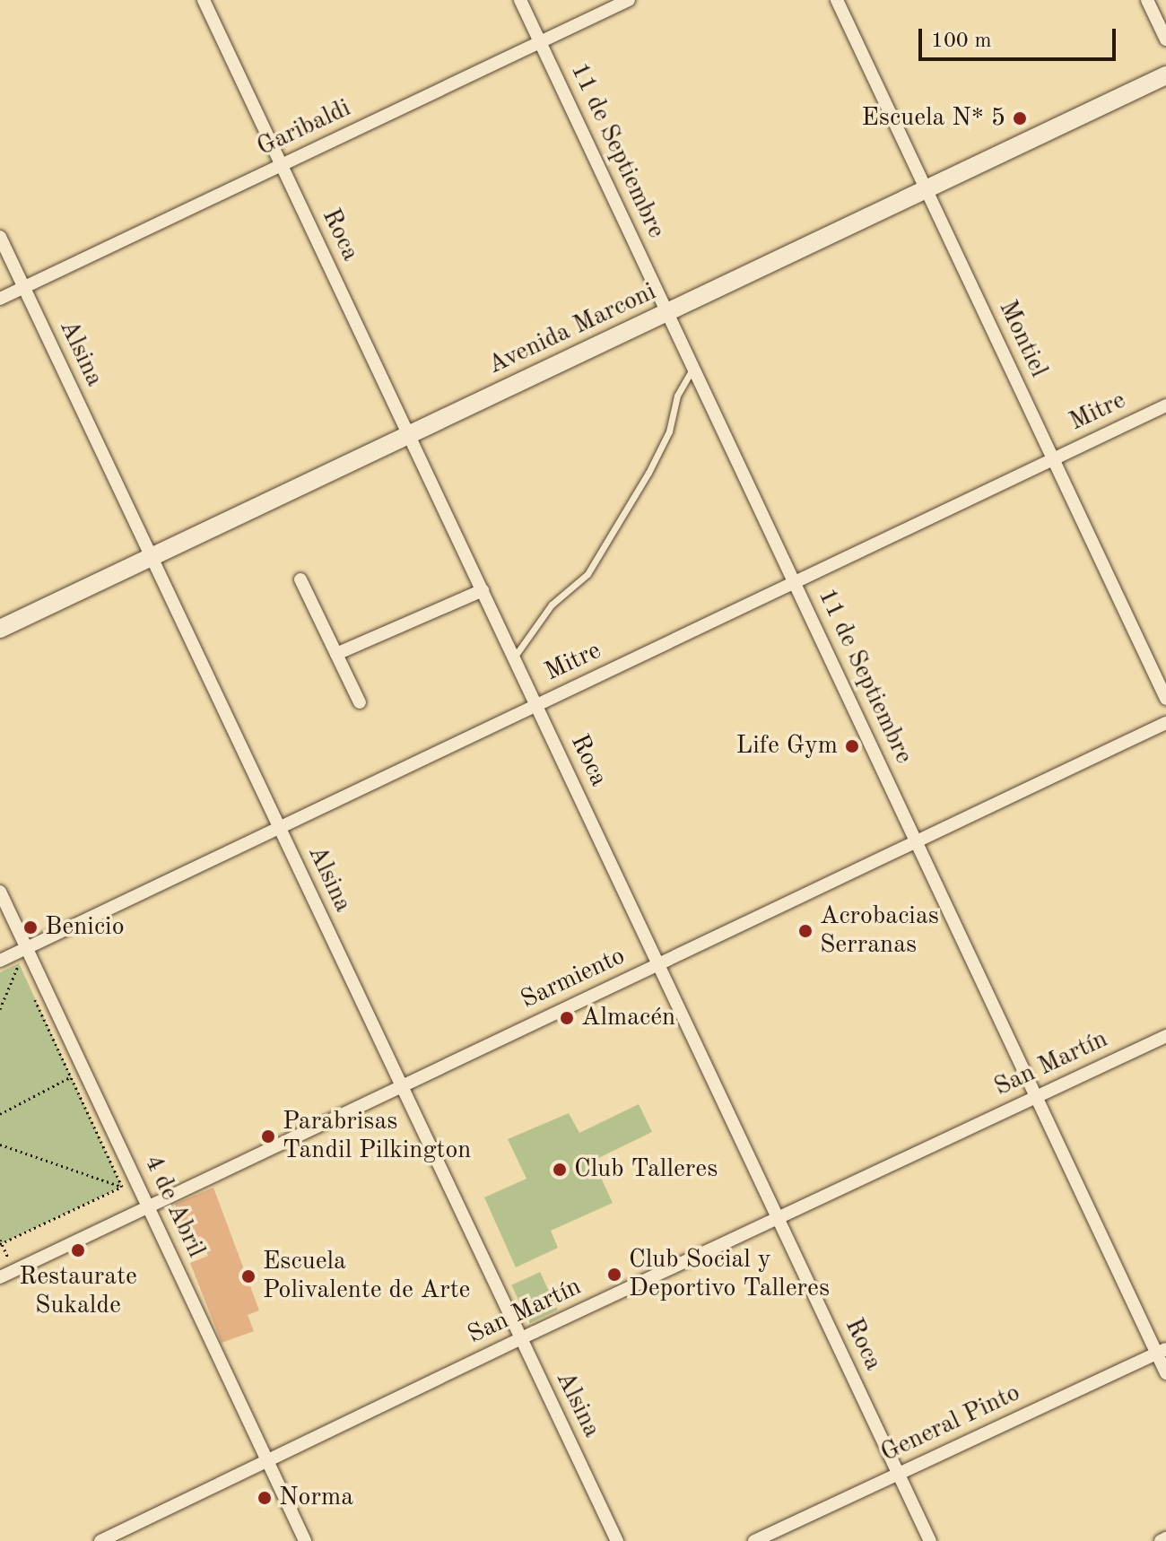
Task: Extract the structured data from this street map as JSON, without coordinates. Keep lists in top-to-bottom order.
{
  "streets": {
    "main road": ["Avenida Marconi"],
    "street": [
      "Garibaldi",
      "11 de Septiembre",
      "Roca",
      "Montiel",
      "Alsina",
      "Mitre",
      "Sarmiento",
      "San Martín",
      "4 de Abril",
      "General Pinto"
    ]
  },
  "crossings": [
    ["Garibaldi", "11 de Septiembre"],
    ["Garibaldi", "Roca"],
    ["Garibaldi", "Alsina"],
    ["11 de Septiembre", "Avenida Marconi"],
    ["11 de Septiembre", "Mitre"],
    ["11 de Septiembre", "Sarmiento"],
    ["11 de Septiembre", "San Martín"],
    ["11 de Septiembre", "General Pinto"],
    ["Roca", "Avenida Marconi"],
    ["Roca", "Mitre"],
    ["Roca", "Sarmiento"],
    ["Roca", "San Martín"],
    ["Roca", "General Pinto"],
    ["Avenida Marconi", "Montiel"],
    ["Avenida Marconi", "Alsina"],
    ["Montiel", "Mitre"],
    ["Alsina", "Mitre"],
    ["Alsina", "Sarmiento"],
    ["Alsina", "San Martín"],
    ["Mitre", "4 de Abril"],
    ["Sarmiento", "4 de Abril"],
    ["San Martín", "4 de Abril"]
  ],
  "places": [
    "Escuela N* 5",
    "Life Gym",
    "Benicio",
    "Acrobacias Serranas",
    "Almacén",
    "Parabrisas Tandil Pilkington",
    "Club Talleres",
    "Restaurate Sukalde",
    "Club Social y Deportivo Talleres",
    "Escuela Polivalente de Arte",
    "Norma"
  ],
  "scale_bar": "100 m"
}
